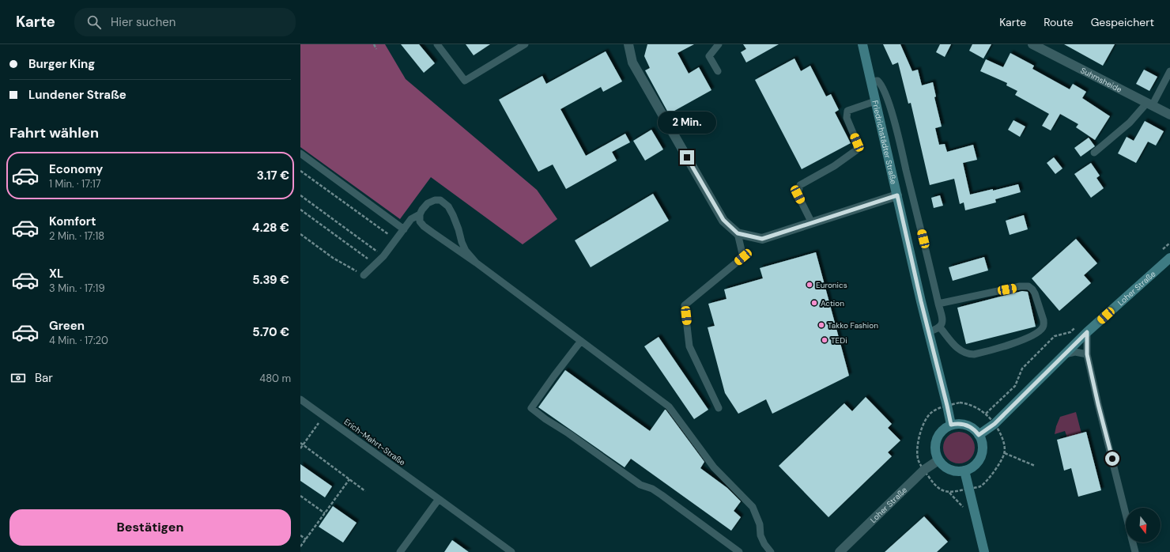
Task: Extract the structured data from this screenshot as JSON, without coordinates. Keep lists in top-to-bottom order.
{
  "streets": {
    "street": ["Suhmsheide", "Friedrichstädter Straße", "Loher Straße"],
    "lane": ["Erich-Mahrt-Straße"]
  },
  "crossings": [
    ["Friedrichstädter Straße", "Loher Straße"]
  ],
  "places": [
    "Euronics",
    "Action",
    "Takko Fashion",
    "TEDi"
  ],
  "north": "bottom",
  "page": {
    "header": "Karte",
    "search": "Hier suchen",
    "nav": ["Karte", "Route", "Gespeichert"],
    "banner": ["Burger King", "Lundener Straße"],
    "bubble": "2 Min.",
    "heading": "Fahrt wählen",
    "list": [
      {
        "name": "Economy",
        "note": "1 Min. · 17:17",
        "value": "3.17 €"
      },
      {
        "name": "Komfort",
        "note": "2 Min. · 17:18",
        "value": "4.28 €"
      },
      {
        "name": "XL",
        "note": "3 Min. · 17:19",
        "value": "5.39 €"
      },
      {
        "name": "Green",
        "note": "4 Min. · 17:20",
        "value": "5.70 €"
      }
    ],
    "pay": ["Bar", "480 m"],
    "buttons": "Bestätigen"
  }
}
